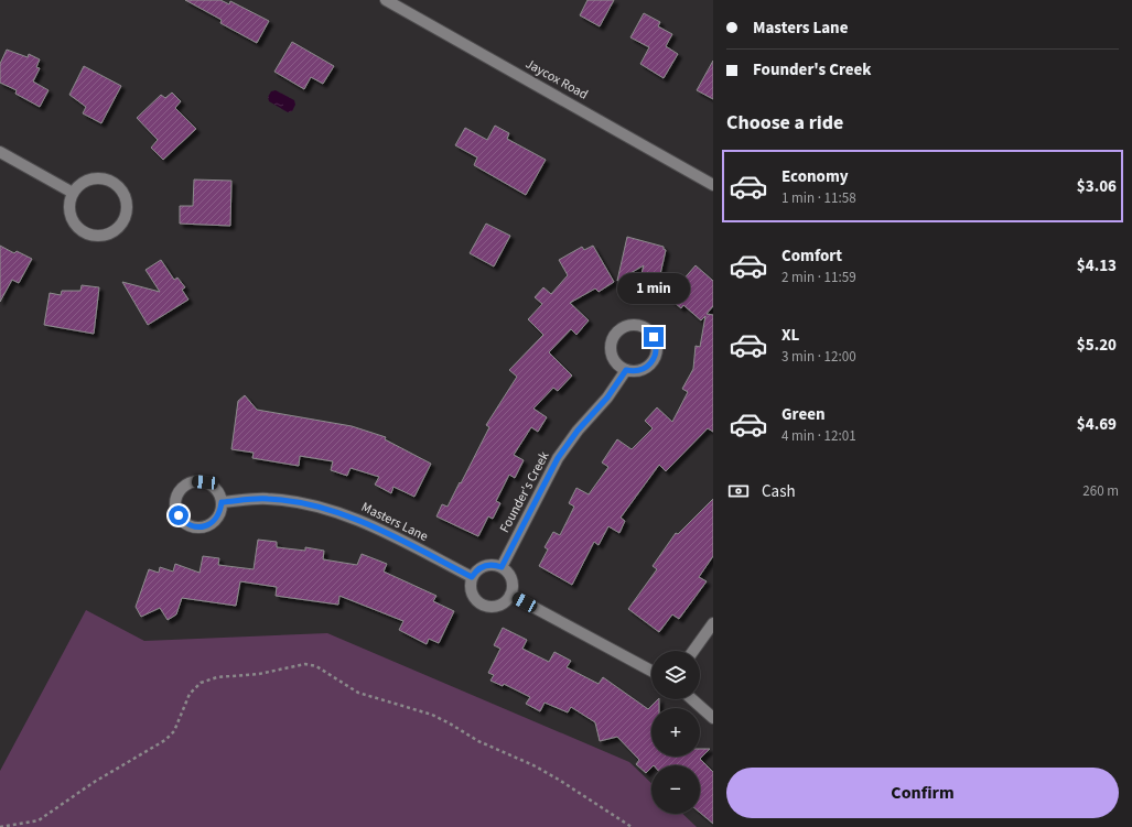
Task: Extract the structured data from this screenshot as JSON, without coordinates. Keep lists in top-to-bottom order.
{
  "streets": {
    "street": ["Jaycox Road", "Founder's Creek", "Masters Lane"]
  },
  "crossings": [
    ["Founder's Creek", "Masters Lane"]
  ],
  "page": {
    "banner": ["Masters Lane", "Founder's Creek"],
    "heading": "Choose a ride",
    "list": [
      {
        "name": "Economy",
        "note": "1 min · 11:58",
        "value": "$3.06"
      },
      {
        "name": "Comfort",
        "note": "2 min · 11:59",
        "value": "$4.13"
      },
      {
        "name": "XL",
        "note": "3 min · 12:00",
        "value": "$5.20"
      },
      {
        "name": "Green",
        "note": "4 min · 12:01",
        "value": "$4.69"
      }
    ],
    "bubble": "1 min",
    "pay": ["Cash", "260 m"],
    "map_buttons": ["+", "−"],
    "buttons": "Confirm"
  }
}
